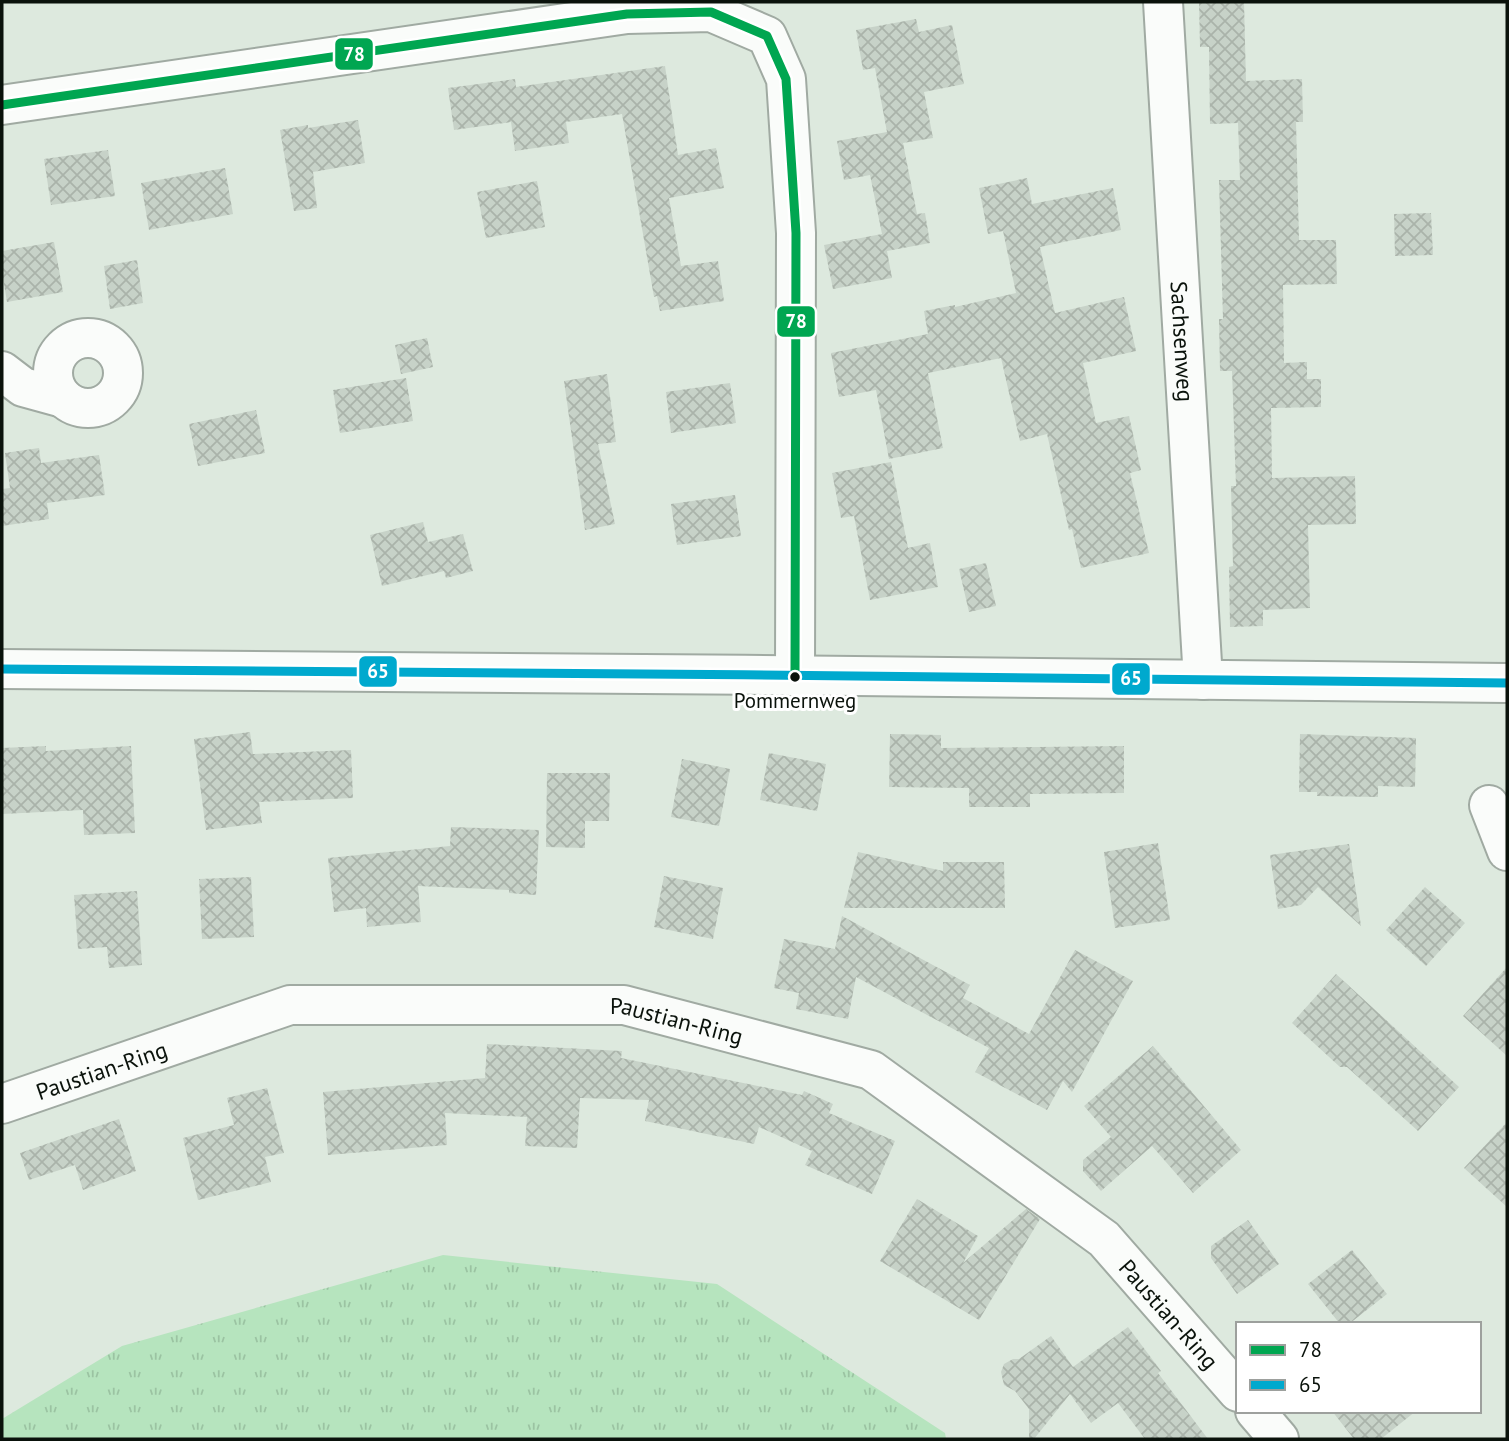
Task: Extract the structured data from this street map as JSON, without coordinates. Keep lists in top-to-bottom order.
{
  "streets": {
    "street": ["Sachsenweg", "Paustian-Ring"]
  },
  "places": ["Pommernweg"],
  "lines": ["transit line 78", "transit line 65"],
  "legend": ["78", "65"]
}
